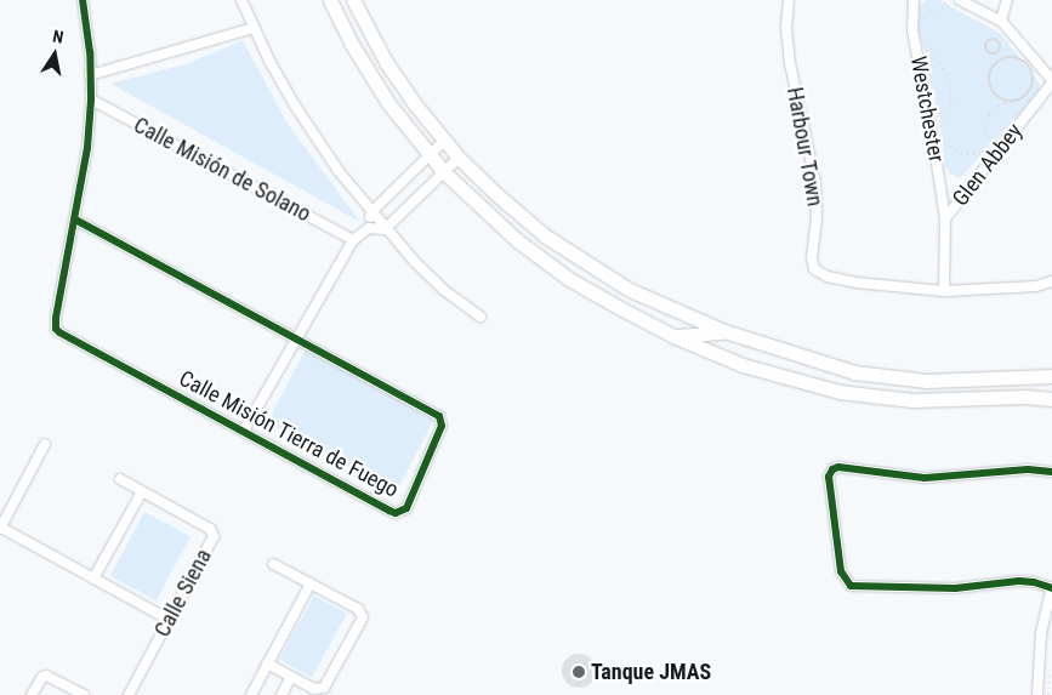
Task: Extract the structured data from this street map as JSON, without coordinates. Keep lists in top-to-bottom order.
{
  "streets": {
    "street": [
      "Westchester",
      "Harbour Town",
      "Glen Abbey",
      "Calle Misión de Solano",
      "Calle Misión Tierra de Fuego",
      "Calle Siena"
    ]
  },
  "crossings": [
    ["Westchester", "Glen Abbey"],
    ["Harbour Town", "Glen Abbey"],
    ["Calle Misión de Solano", "Calle Misión Tierra de Fuego"]
  ],
  "places": ["Tanque JMAS"],
  "north": "top"
}
